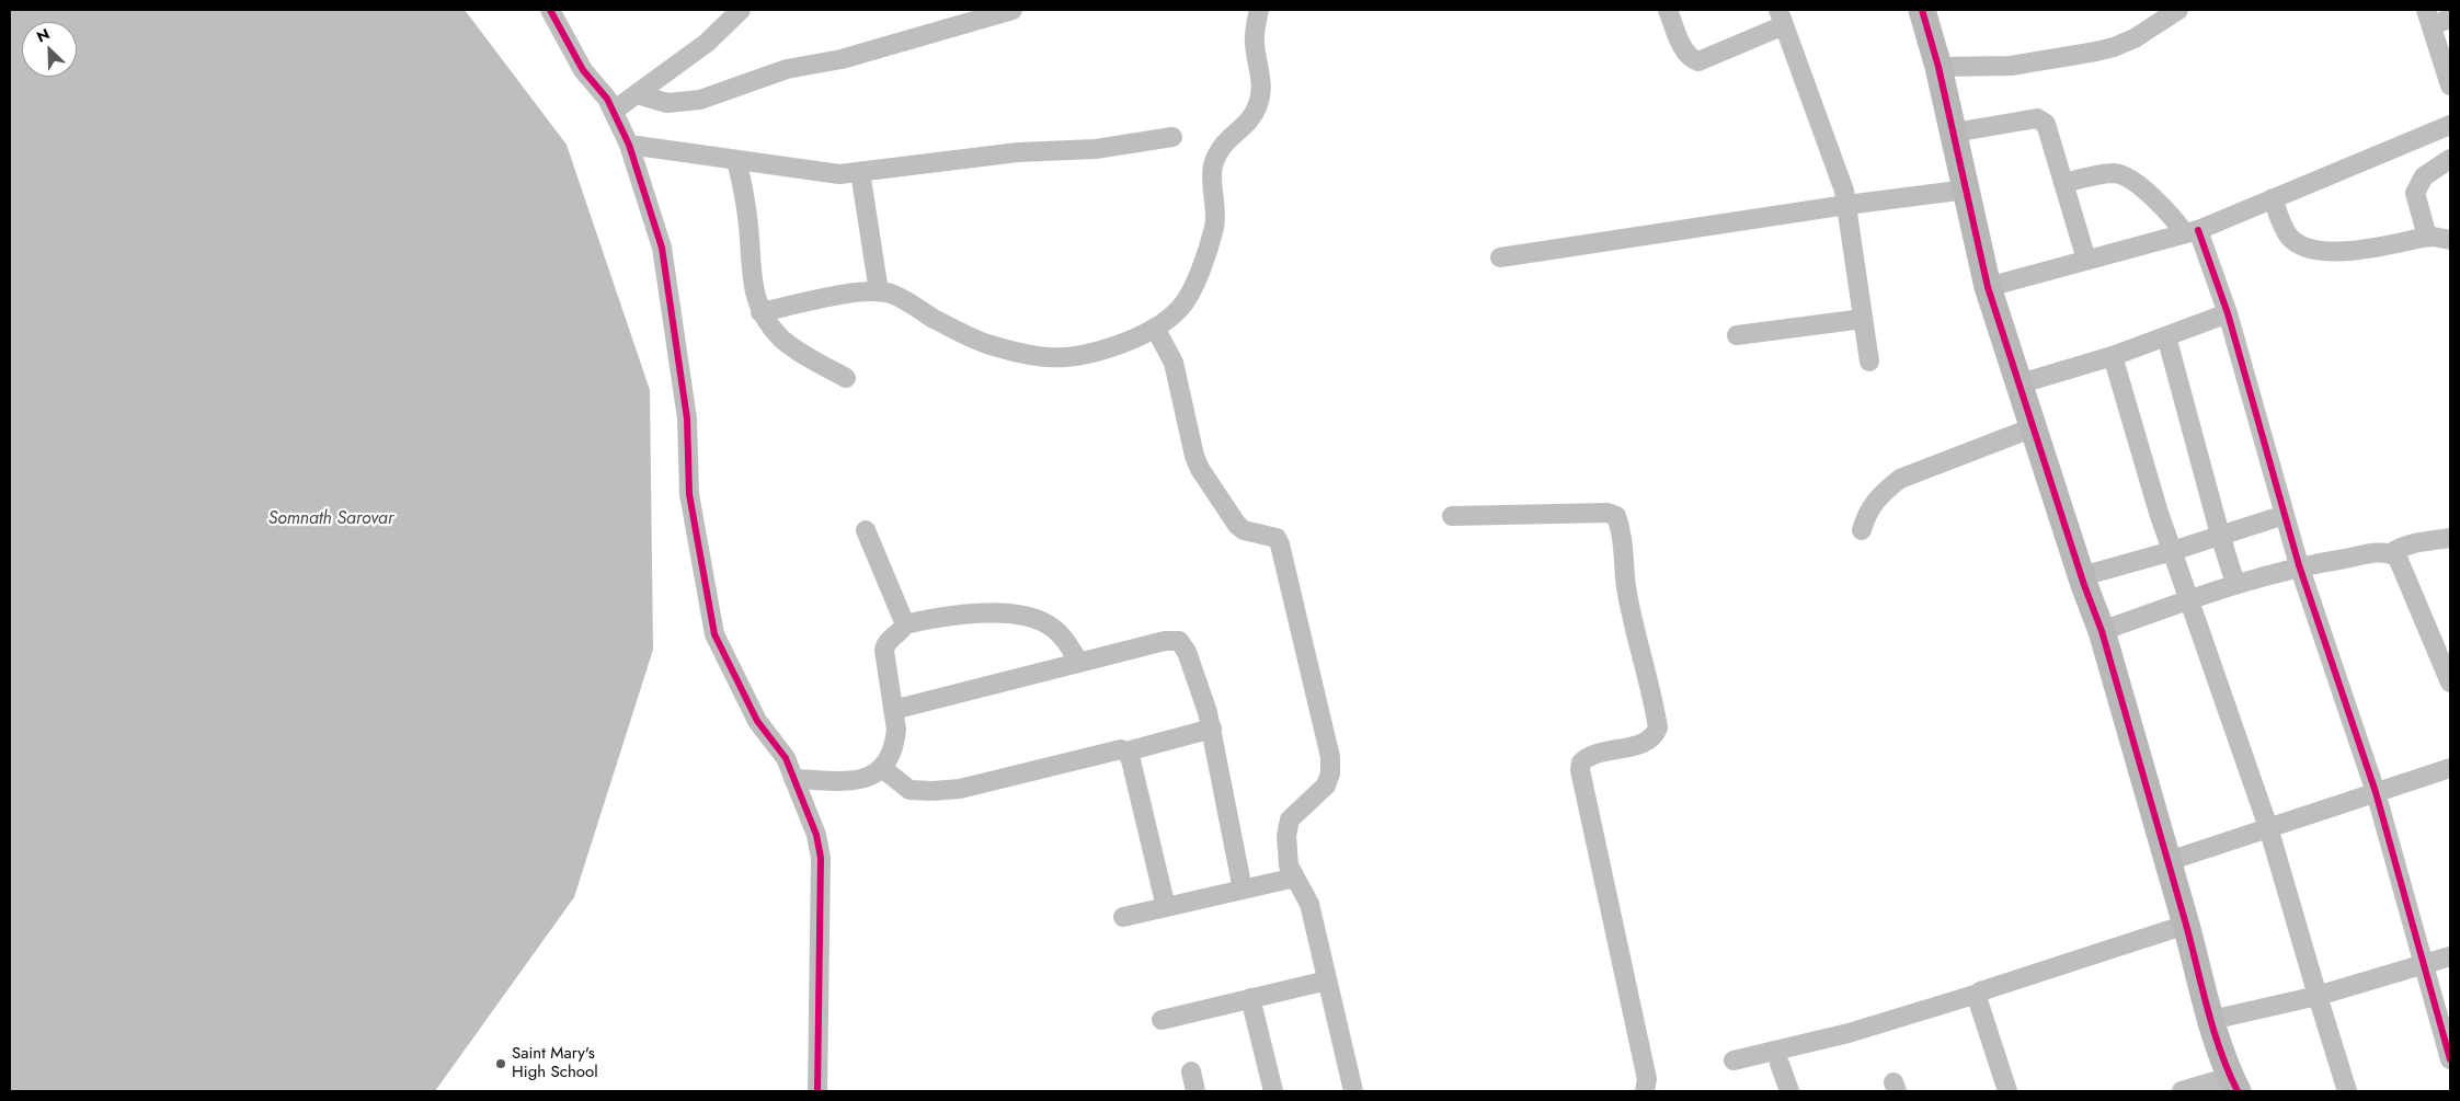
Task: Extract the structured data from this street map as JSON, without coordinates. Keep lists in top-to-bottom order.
{
  "water": ["Somnath Sarovar"],
  "places": ["Saint Mary's High School"],
  "north": "top left"
}
